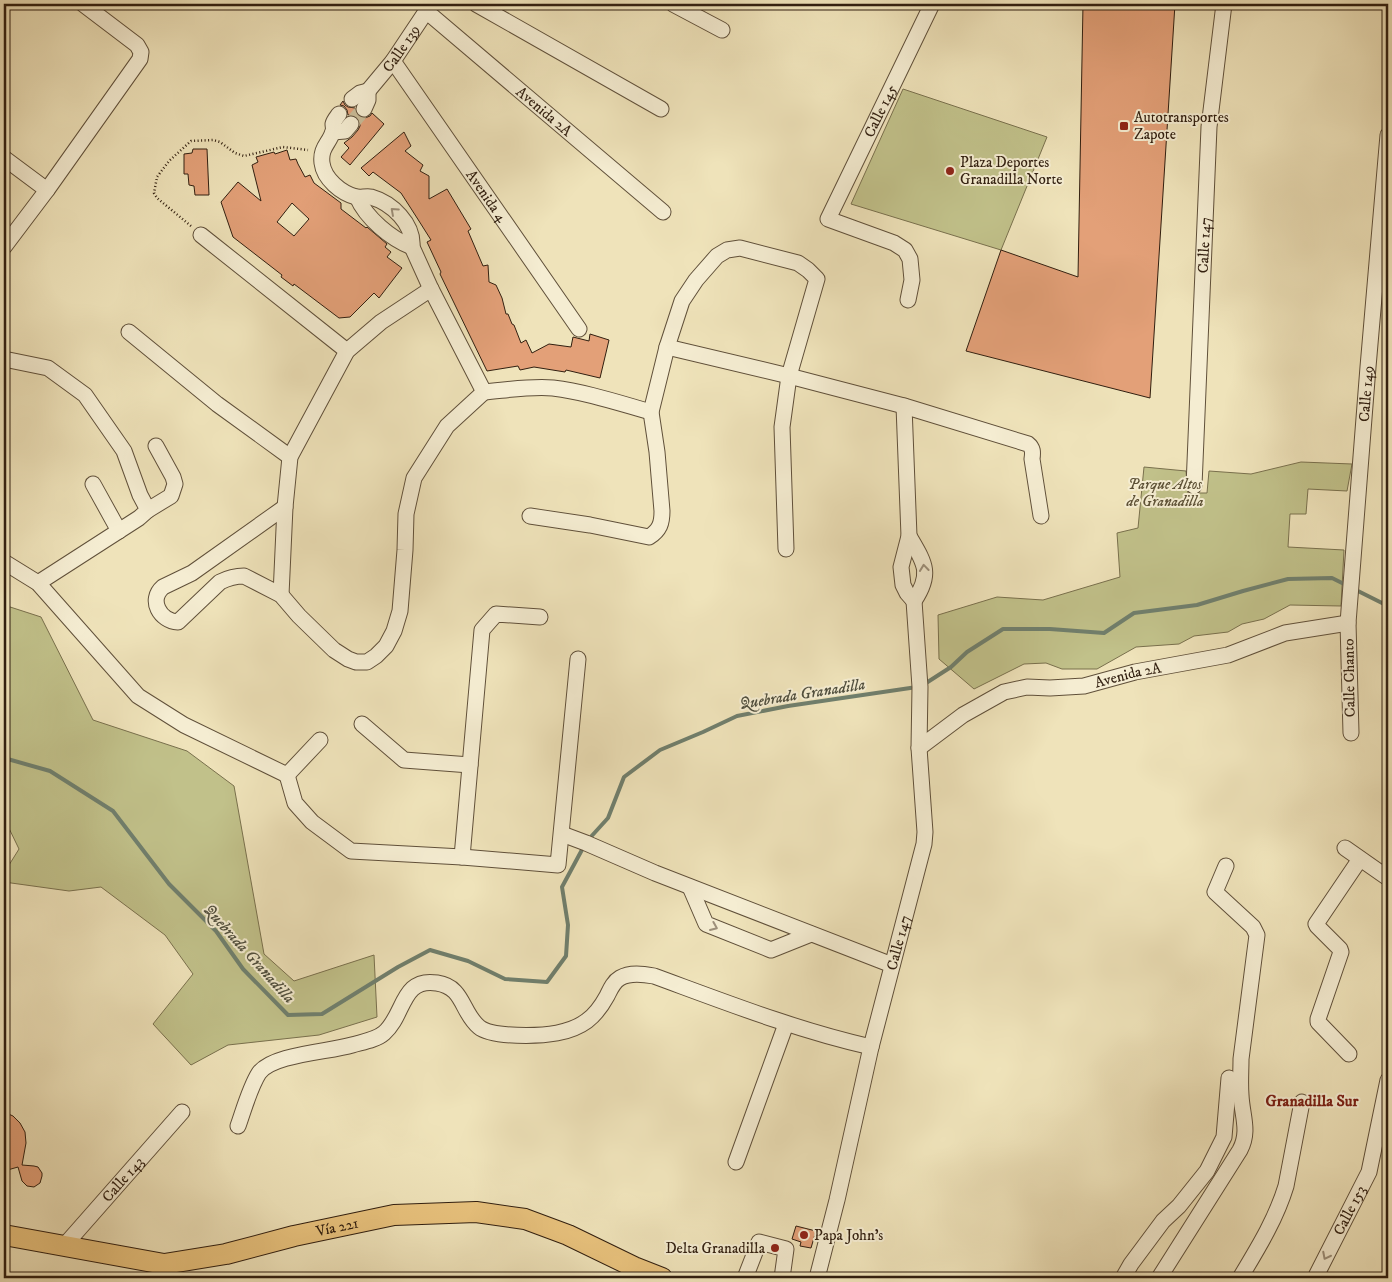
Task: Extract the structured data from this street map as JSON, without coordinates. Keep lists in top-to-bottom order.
{
  "streets": {
    "main road": ["Vía 221"],
    "street": [
      "Calle 139",
      "Avenida 2A",
      "Calle 145",
      "Avenida 4",
      "Calle 147",
      "Calle 149",
      "Calle Chanto",
      "Calle 143",
      "Calle 153"
    ]
  },
  "crossings": [
    ["Calle 139", "Avenida 2A"],
    ["Calle 139", "Avenida 4"],
    ["Avenida 2A", "Calle 147"],
    ["Avenida 2A", "Calle 149"],
    ["Avenida 2A", "Calle Chanto"],
    ["Calle 149", "Calle Chanto"],
    ["Calle 143", "Vía 221"]
  ],
  "districts": ["Granadilla Sur"],
  "water": ["Quebrada Granadilla"],
  "parks": ["Parque Altos de Granadilla"],
  "places": {
    "transit": ["Autotransportes Zapote"],
    "other": ["Plaza Deportes Granadilla Norte", "Papa John's", "Delta Granadilla"]
  }
}
